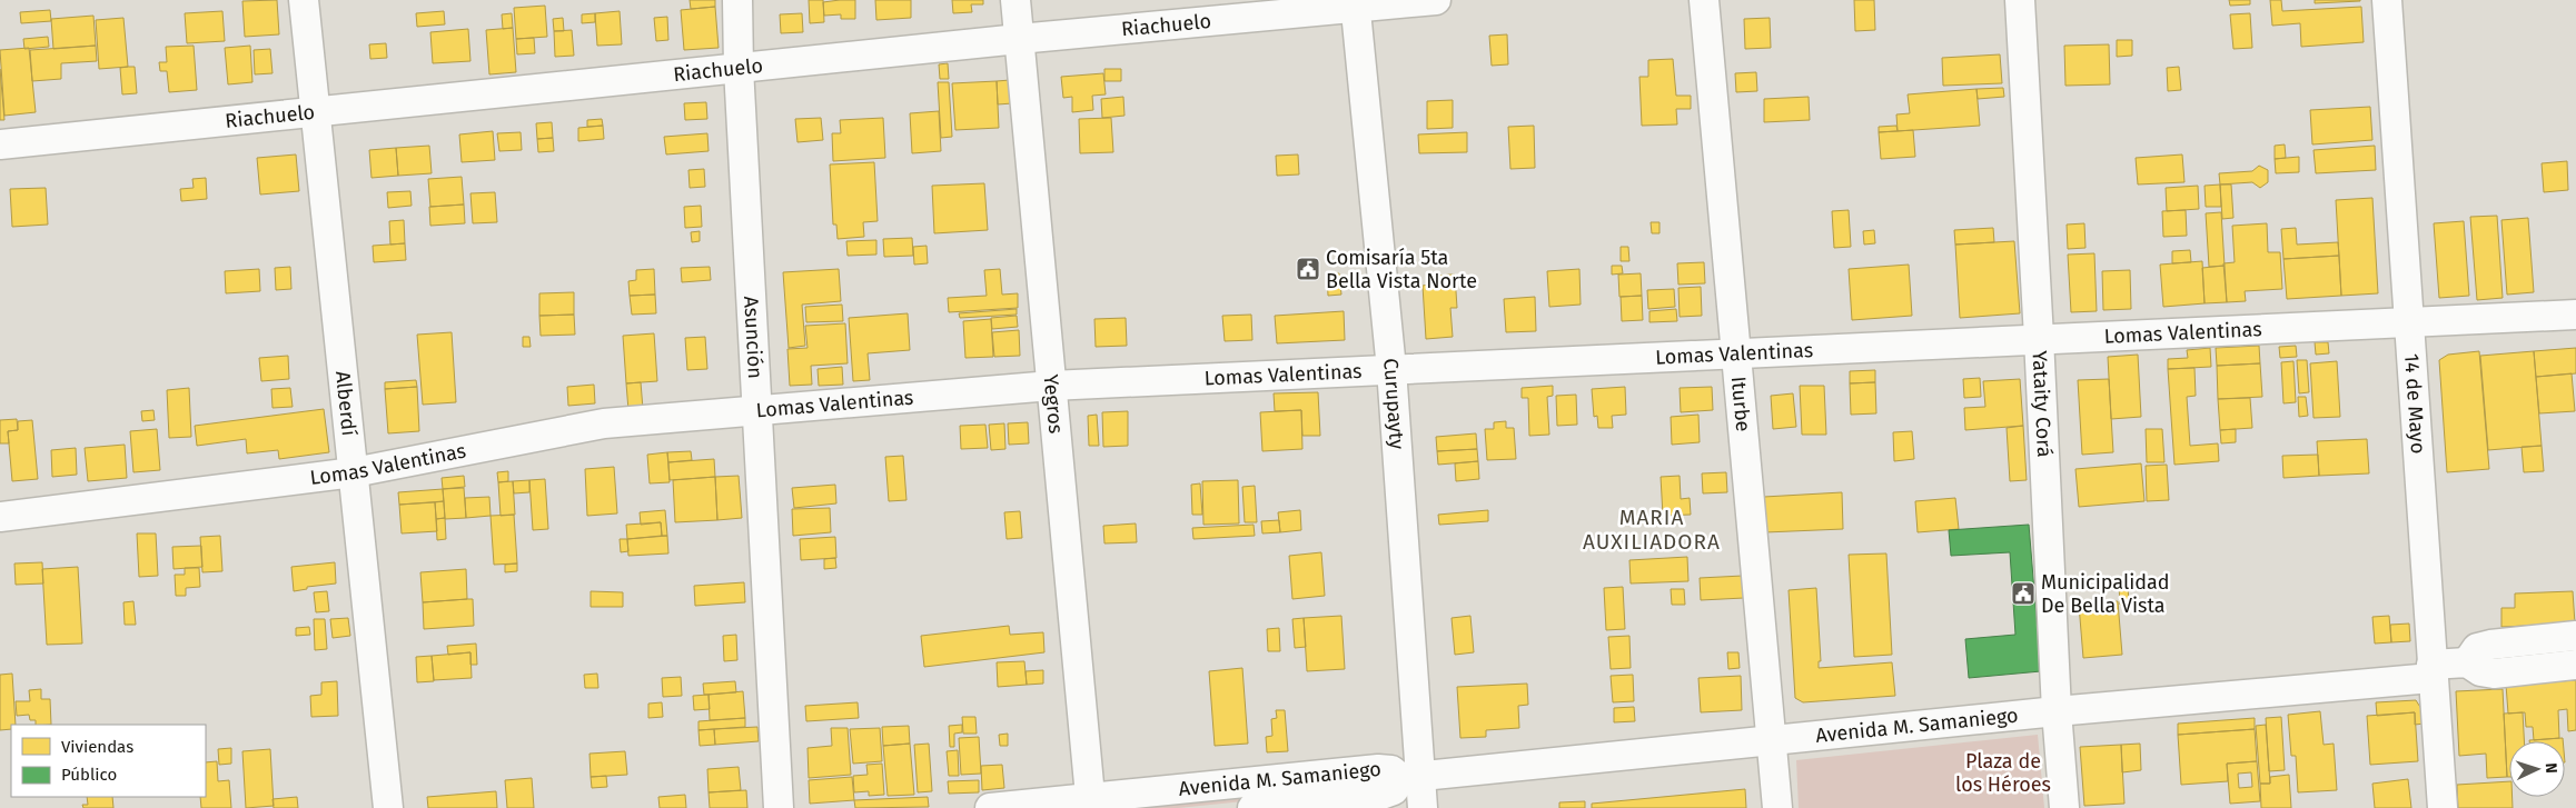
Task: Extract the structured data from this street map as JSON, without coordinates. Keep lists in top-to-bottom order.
{
  "streets": {
    "street": [
      "Riachuelo",
      "Lomas Valentinas",
      "Asunción",
      "Alberdí",
      "Curupayty",
      "Yegros",
      "Iturbe",
      "Yataity Corá",
      "14 de Mayo",
      "Avenida M. Samaniego"
    ]
  },
  "crossings": [
    ["Riachuelo", "Asunción"],
    ["Riachuelo", "Alberdí"],
    ["Riachuelo", "Curupayty"],
    ["Riachuelo", "Yegros"],
    ["Lomas Valentinas", "Asunción"],
    ["Lomas Valentinas", "Alberdí"],
    ["Lomas Valentinas", "Curupayty"],
    ["Lomas Valentinas", "Yegros"],
    ["Lomas Valentinas", "Iturbe"],
    ["Lomas Valentinas", "Yataity Corá"],
    ["Lomas Valentinas", "14 de Mayo"],
    ["Curupayty", "Avenida M. Samaniego"],
    ["Yegros", "Avenida M. Samaniego"],
    ["Iturbe", "Avenida M. Samaniego"],
    ["Yataity Corá", "Avenida M. Samaniego"],
    ["14 de Mayo", "Avenida M. Samaniego"]
  ],
  "districts": ["MARIA AUXILIADORA"],
  "parks": ["Plaza de los Héroes"],
  "places": {
    "public building": ["Comisaría 5ta Bella Vista Norte", "Municipalidad De Bella Vista"]
  },
  "legend": ["Viviendas", "Público"],
  "north": "right"
}
